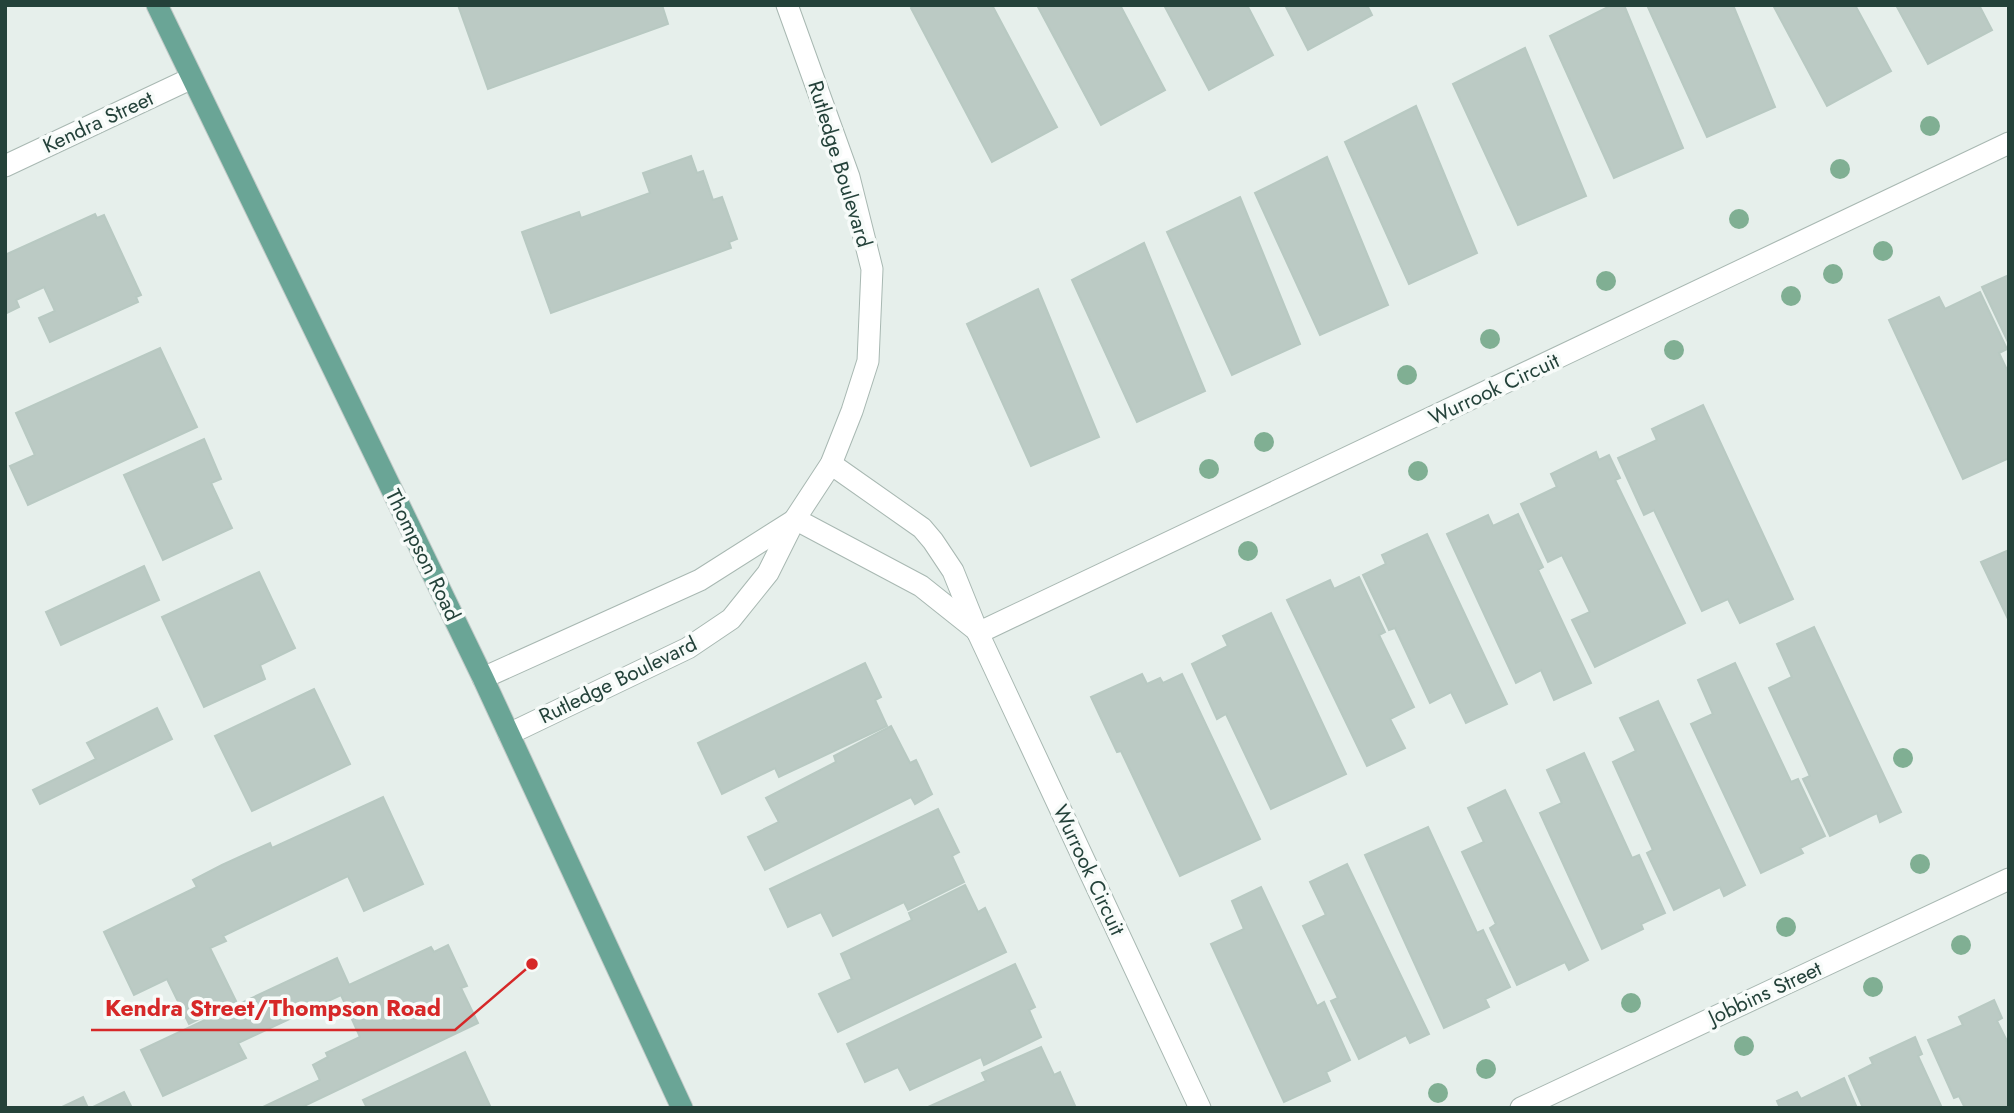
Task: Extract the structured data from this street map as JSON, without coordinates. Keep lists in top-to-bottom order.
{
  "streets": {
    "main road": ["Thompson Road"],
    "street": [
      "Kendra Street",
      "Rutledge Boulevard",
      "Wurrook Circuit",
      "Jobbins Street"
    ]
  },
  "crossings": [
    ["Kendra Street", "Thompson Road"],
    ["Rutledge Boulevard", "Wurrook Circuit"],
    ["Rutledge Boulevard", "Thompson Road"]
  ],
  "places": ["Kendra Street/Thompson Road"]
}
